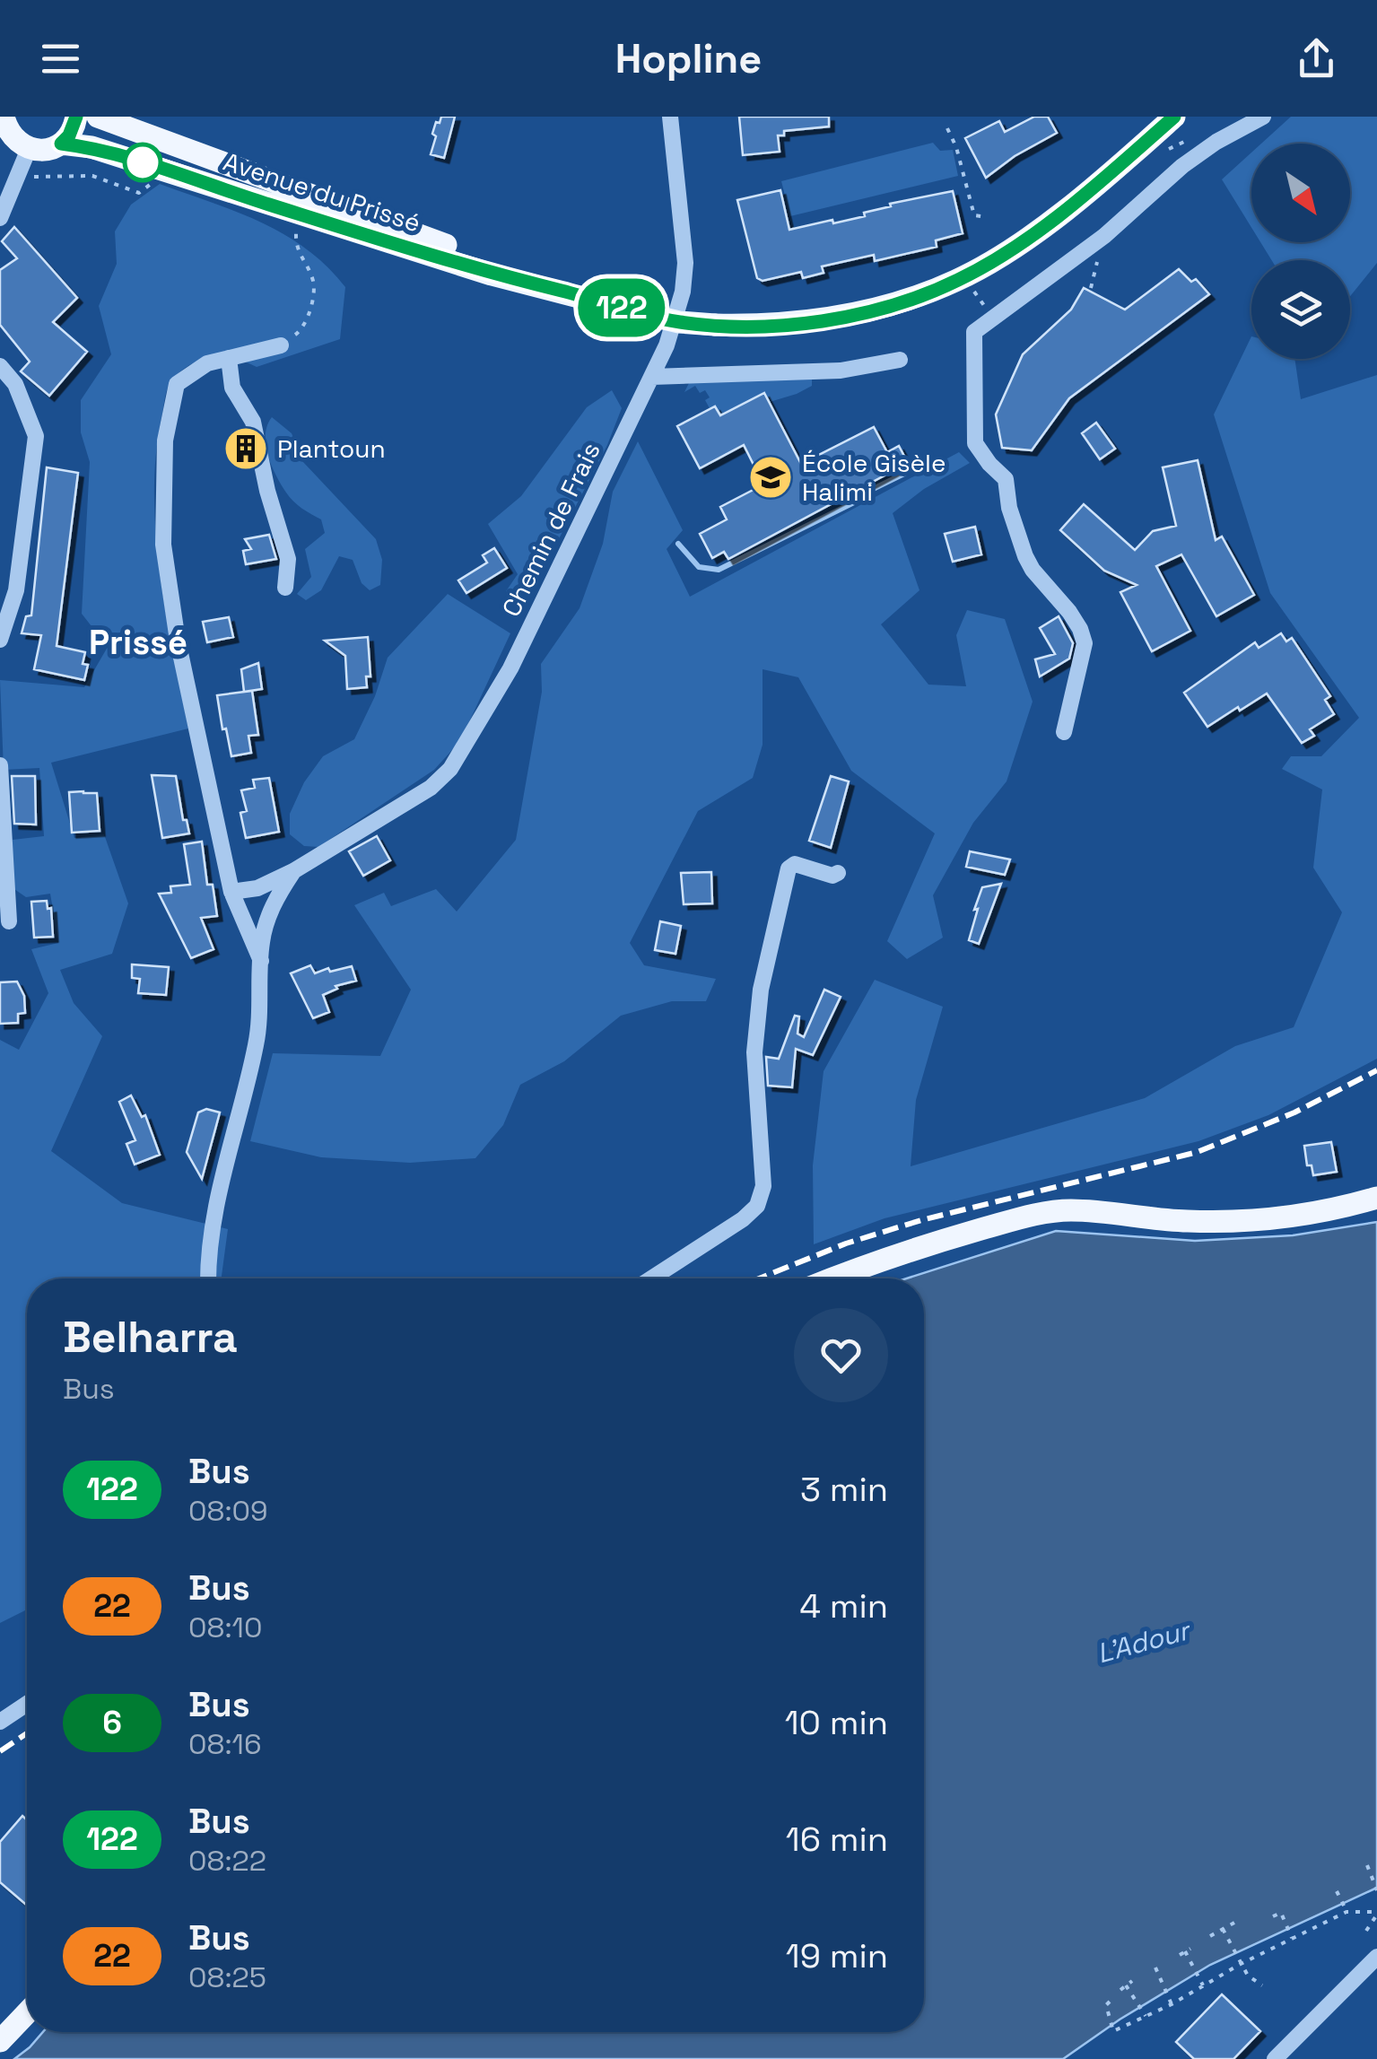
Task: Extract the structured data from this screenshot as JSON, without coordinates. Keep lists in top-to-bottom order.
{
  "streets": {
    "main road": ["Avenue du Prissé"],
    "street": ["Chemin de Frais"]
  },
  "districts": ["Prissé"],
  "water": ["L'Adour"],
  "places": {
    "building": ["Plantoun"],
    "school or university": ["École Gisèle Halimi"]
  },
  "lines": ["bus line 122"],
  "north": "bottom right",
  "page": {
    "header": "Hopline",
    "on_map": "122",
    "heading": ["Belharra", "Bus"],
    "list": [
      {
        "mark": "122",
        "name": "Bus",
        "note": "08:09",
        "value": "3 min"
      },
      {
        "mark": "22",
        "name": "Bus",
        "note": "08:10",
        "value": "4 min"
      },
      {
        "mark": "6",
        "name": "Bus",
        "note": "08:16",
        "value": "10 min"
      },
      {
        "mark": "122",
        "name": "Bus",
        "note": "08:22",
        "value": "16 min"
      },
      {
        "mark": "22",
        "name": "Bus",
        "note": "08:25",
        "value": "19 min"
      }
    ]
  }
}
